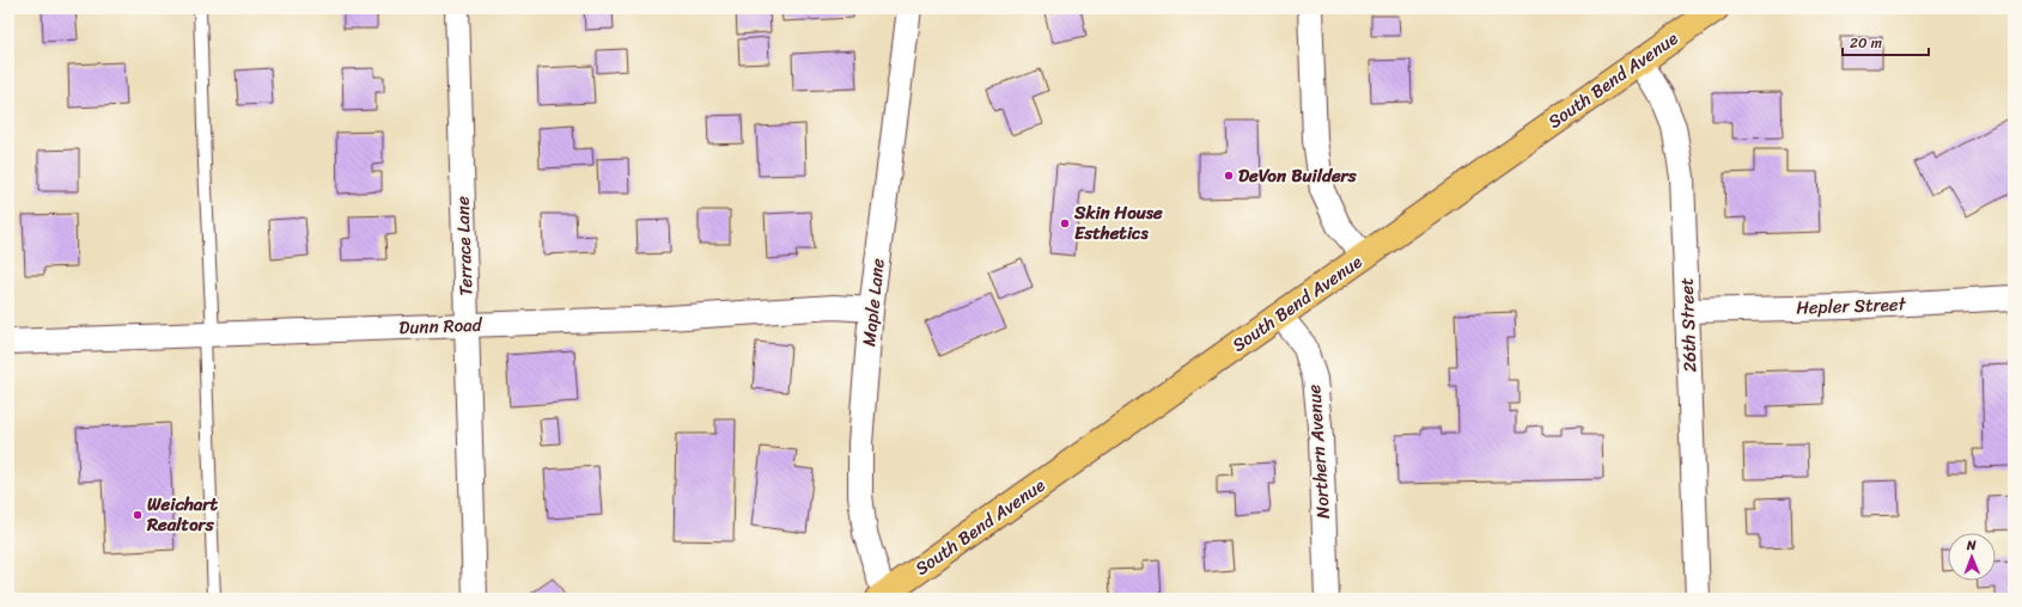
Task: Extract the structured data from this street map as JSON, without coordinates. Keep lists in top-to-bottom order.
{
  "streets": {
    "main road": ["South Bend Avenue"],
    "street": [
      "Terrace Lane",
      "Maple Lane",
      "Hepler Street",
      "26th Street",
      "Dunn Road",
      "Northern Avenue"
    ]
  },
  "crossings": [
    ["South Bend Avenue", "Maple Lane"],
    ["South Bend Avenue", "26th Street"],
    ["South Bend Avenue", "Northern Avenue"],
    ["Terrace Lane", "Dunn Road"],
    ["Maple Lane", "Dunn Road"],
    ["Hepler Street", "26th Street"]
  ],
  "places": ["DeVon Builders", "Skin House Esthetics", "Weichart Realtors"],
  "scale_bar": "20 m",
  "north": "top"
}
